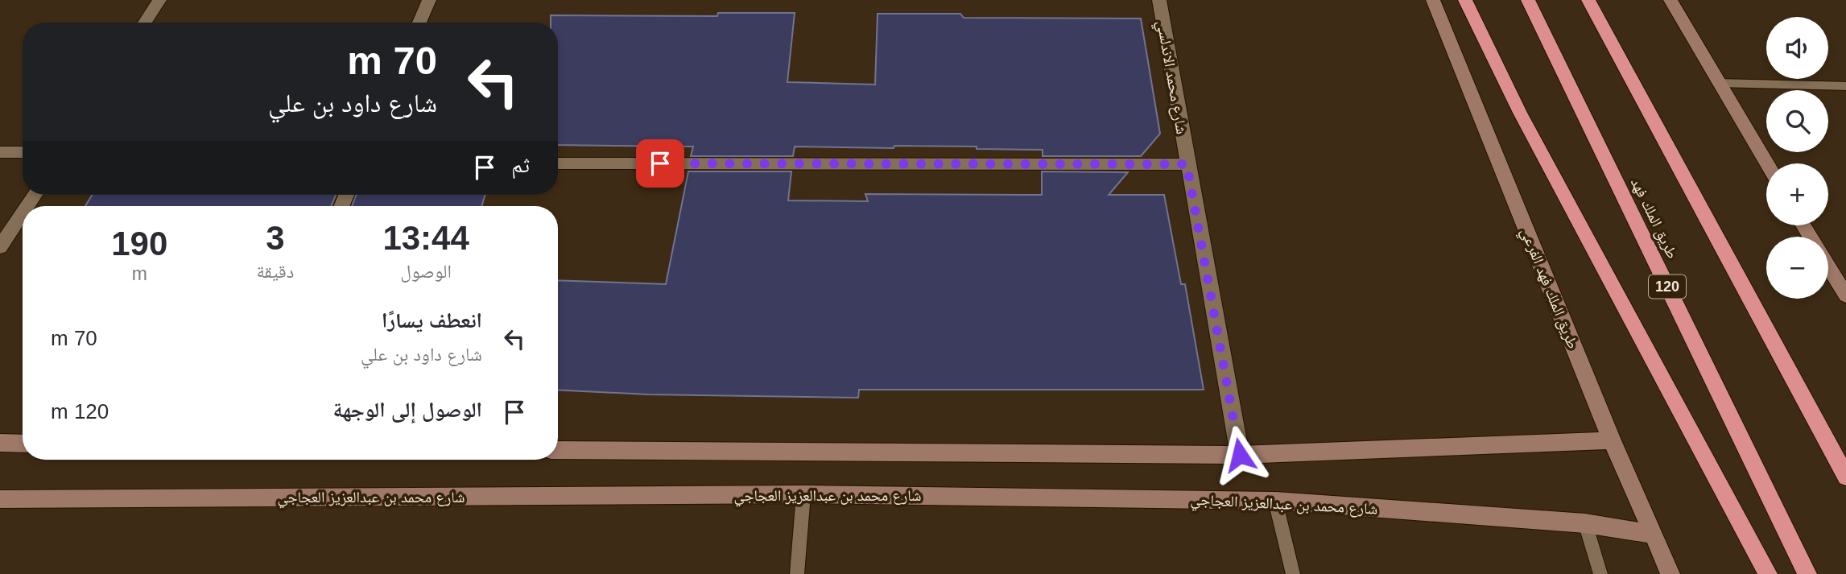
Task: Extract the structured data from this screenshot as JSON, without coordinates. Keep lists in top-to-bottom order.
{
  "streets": {
    "highway": ["طريق الملك فهد", "120"],
    "street": ["شارع محمد الاندلسي", "طريق الملك فهد الفرعي", "شارع محمد بن عبدالعزيز العجاجي"]
  },
  "crossings": [
    ["طريق الملك فهد الفرعي", "شارع محمد بن عبدالعزيز العجاجي"]
  ],
  "page": {
    "map_buttons": ["+", "−"],
    "turn": ["70 m", "شارع داود بن علي"],
    "then": "ثم",
    "eta": [
      "13:44",
      "الوصول",
      "3",
      "دقيقة",
      "190",
      "m"
    ],
    "list": [
      {
        "name": "انعطف يسارًا",
        "note": "شارع داود بن علي",
        "value": "70 m"
      },
      {
        "name": "الوصول إلى الوجهة",
        "value": "120 m"
      }
    ]
  }
}
